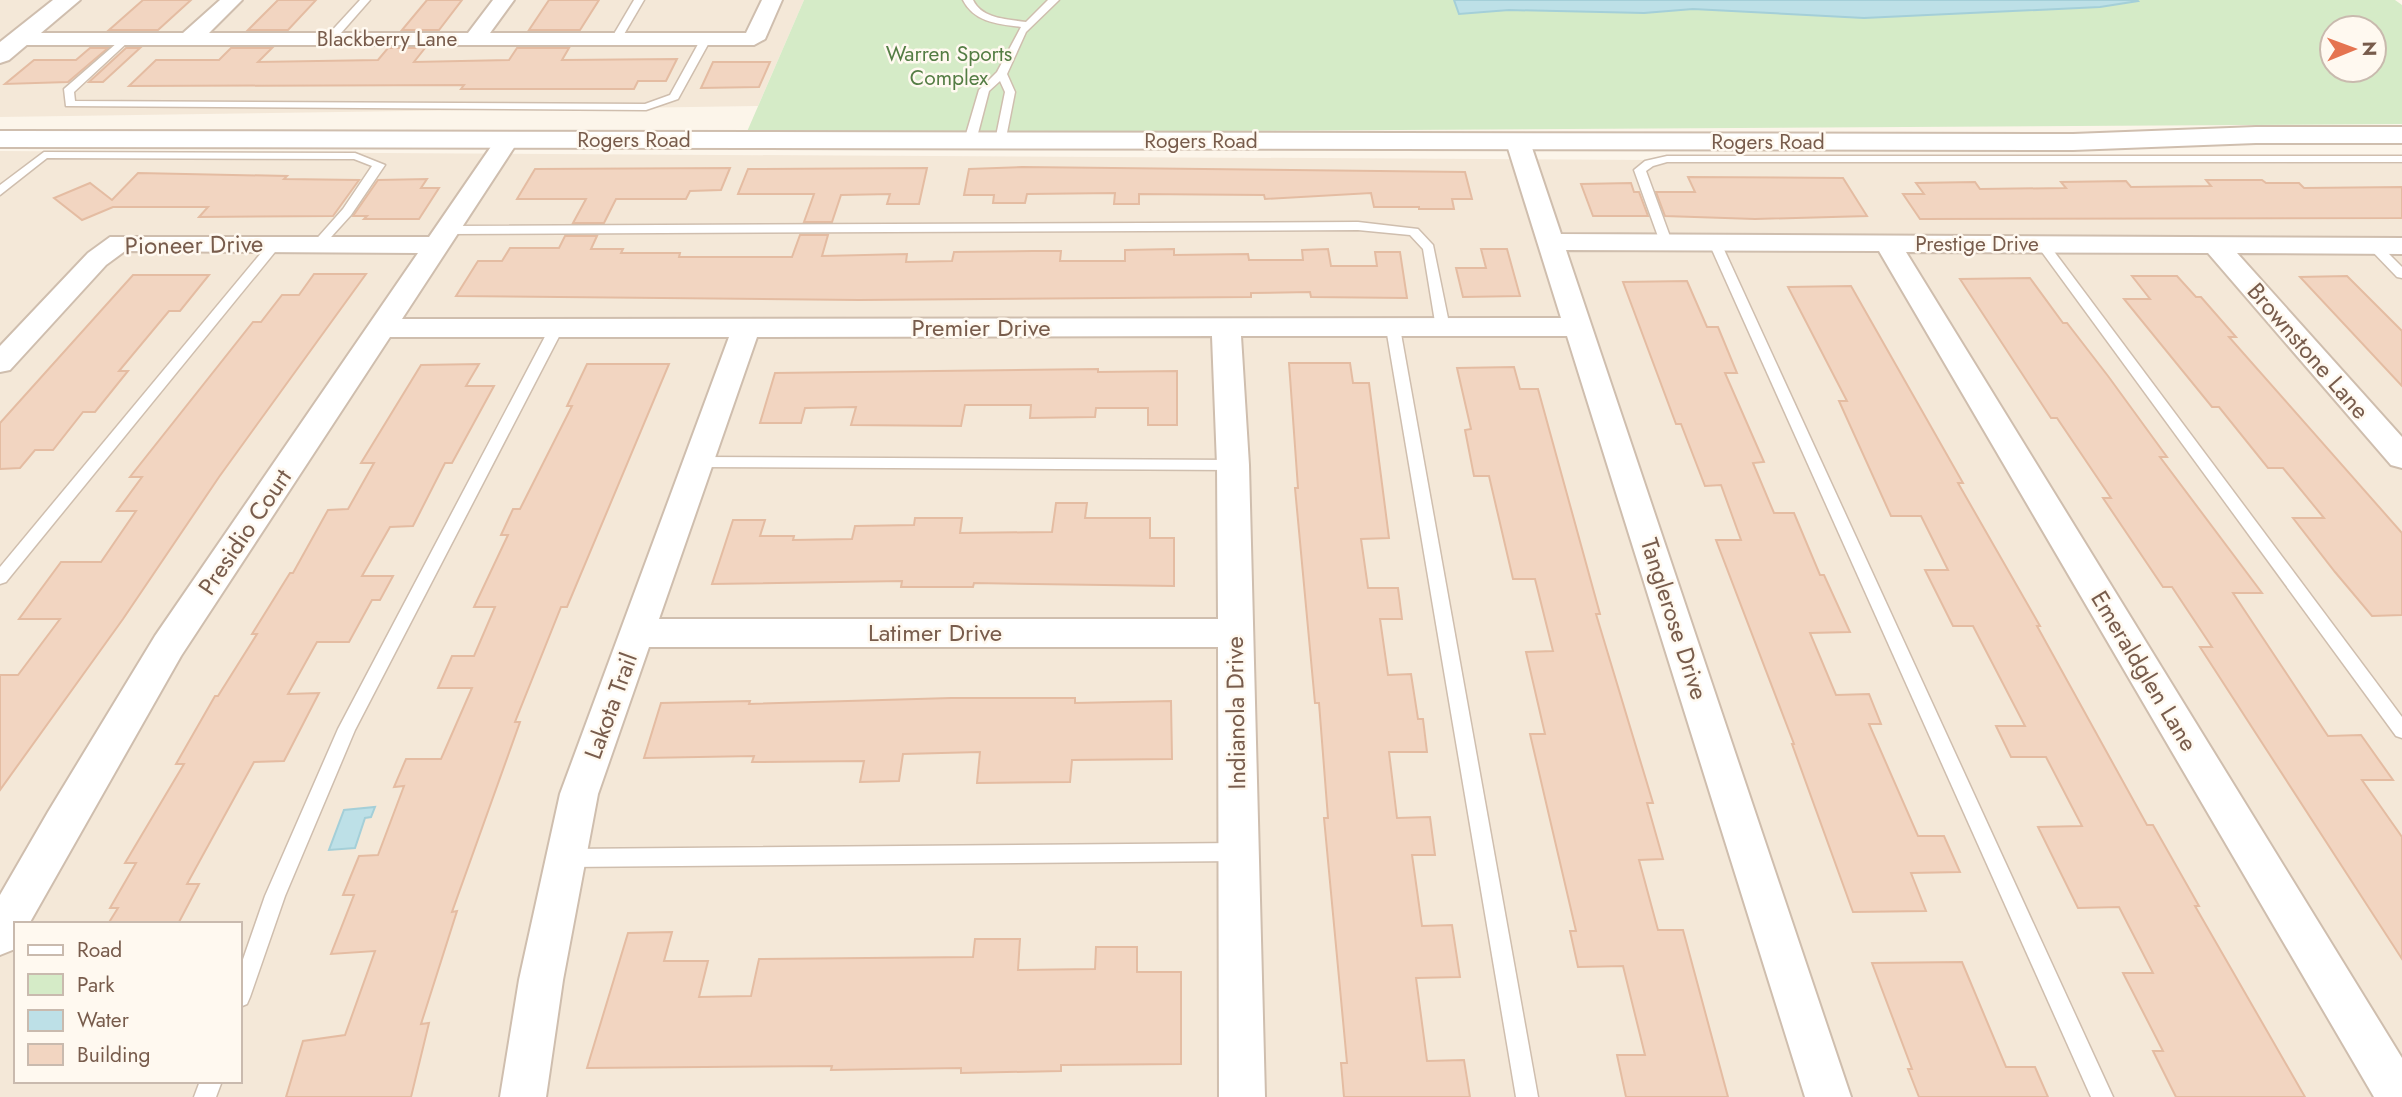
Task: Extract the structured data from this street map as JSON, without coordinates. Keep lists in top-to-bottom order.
{
  "streets": {
    "street": [
      "Blackberry Lane",
      "Rogers Road",
      "Prestige Drive",
      "Pioneer Drive",
      "Premier Drive",
      "Brownstone Lane",
      "Presidio Court",
      "Tanglerose Drive",
      "Latimer Drive",
      "Emeraldglen Lane",
      "Lakota Trail",
      "Indianola Drive"
    ]
  },
  "crossings": [
    ["Rogers Road", "Presidio Court"],
    ["Rogers Road", "Tanglerose Drive"],
    ["Prestige Drive", "Brownstone Lane"],
    ["Prestige Drive", "Tanglerose Drive"],
    ["Prestige Drive", "Emeraldglen Lane"],
    ["Pioneer Drive", "Presidio Court"],
    ["Premier Drive", "Presidio Court"],
    ["Premier Drive", "Tanglerose Drive"],
    ["Premier Drive", "Lakota Trail"],
    ["Premier Drive", "Indianola Drive"],
    ["Latimer Drive", "Lakota Trail"],
    ["Latimer Drive", "Indianola Drive"]
  ],
  "parks": ["Warren Sports Complex"],
  "legend": [
    "Road",
    "Park",
    "Water",
    "Building"
  ],
  "north": "right"
}
